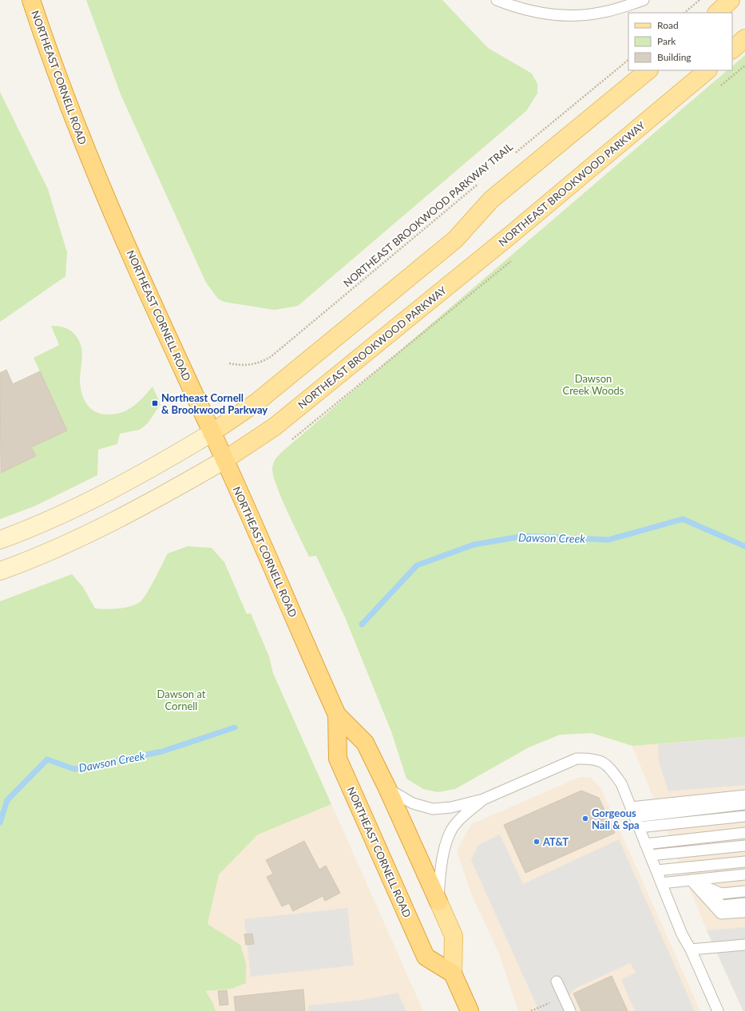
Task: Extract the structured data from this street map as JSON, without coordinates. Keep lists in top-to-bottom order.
{
  "streets": {
    "highway": ["NORTHEAST CORNELL ROAD"],
    "main road": ["NORTHEAST BROOKWOOD PARKWAY"],
    "path": ["NORTHEAST BROOKWOOD PARKWAY TRAIL"]
  },
  "crossings": [
    ["NORTHEAST CORNELL ROAD", "NORTHEAST BROOKWOOD PARKWAY"]
  ],
  "water": ["Dawson Creek"],
  "parks": ["Dawson Creek Woods", "Dawson at Cornell"],
  "places": {
    "transit": ["Northeast Cornell & Brookwood Parkway"],
    "other": ["Gorgeous Nail & Spa", "AT&T"]
  },
  "legend": ["Road", "Park", "Building"]
}
